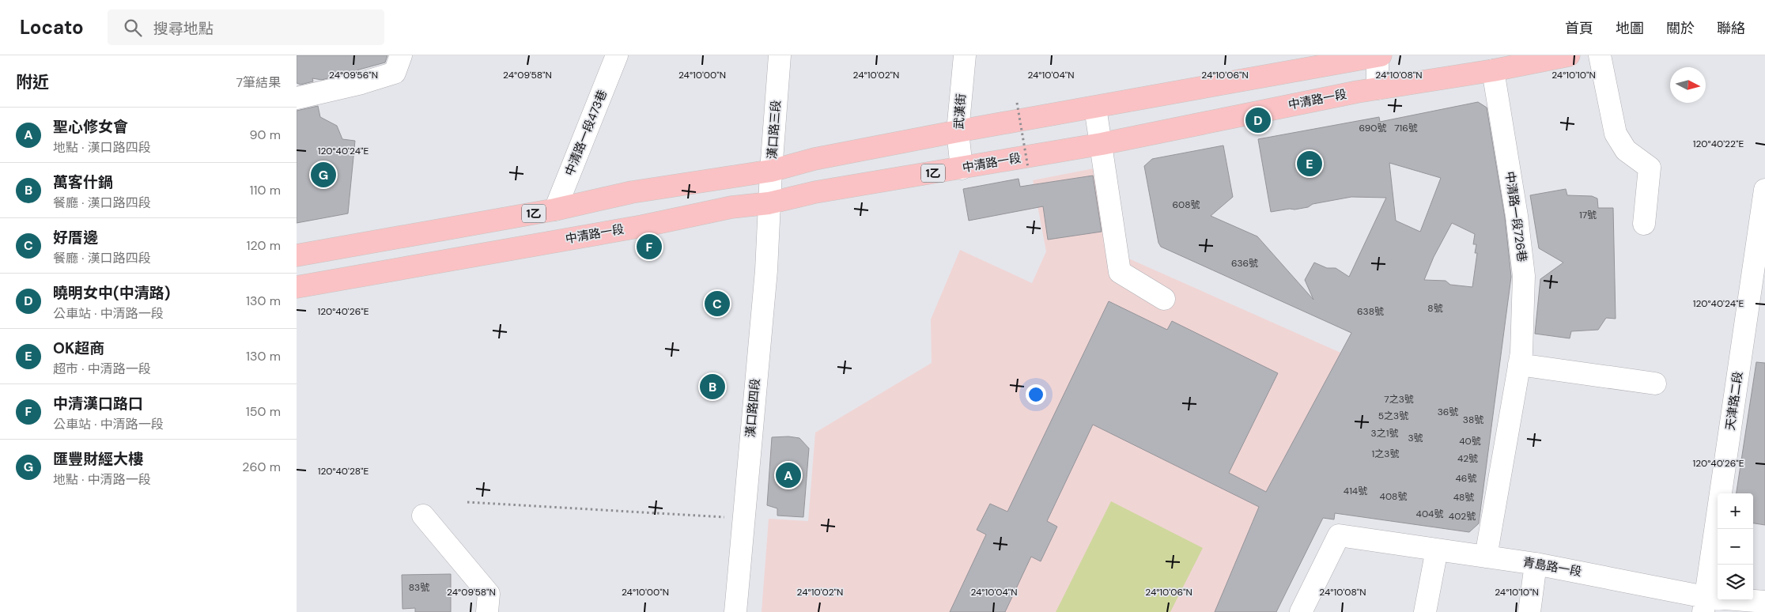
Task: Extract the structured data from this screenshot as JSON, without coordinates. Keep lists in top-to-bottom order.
{
  "streets": {
    "main road": ["中清路一段", "1乙"],
    "street": [
      "武漢街",
      "漢口路三段",
      "中清路一段473巷",
      "中清路一段726巷",
      "天津路二段",
      "漢口路四段",
      "青島路一段"
    ]
  },
  "crossings": [
    ["中清路一段", "武漢街"],
    ["中清路一段", "漢口路三段"],
    ["中清路一段", "中清路一段726巷"],
    ["中清路一段", "漢口路四段"],
    ["武漢街", "1乙"],
    ["漢口路三段", "1乙"],
    ["漢口路三段", "漢口路四段"],
    ["中清路一段473巷", "1乙"],
    ["中清路一段726巷", "青島路一段"],
    ["天津路二段", "青島路一段"]
  ],
  "house_numbers": [
    "690號",
    "716號",
    "608號",
    "17號",
    "636號",
    "8號",
    "638號",
    "7之3號",
    "36號",
    "5之3號",
    "38號",
    "3之1號",
    "3號",
    "40號",
    "1之3號",
    "42號",
    "46號",
    "414號",
    "408號",
    "48號",
    "404號",
    "402號",
    "83號"
  ],
  "north": "right",
  "page": {
    "header": "Locato",
    "search": "搜尋地點",
    "nav": [
      "首頁",
      "地圖",
      "關於",
      "聯絡"
    ],
    "heading": ["附近", "7筆結果"],
    "pins": [
      "D",
      "E",
      "G",
      "F",
      "C",
      "B",
      "A"
    ],
    "list": [
      {
        "mark": "A",
        "name": "聖心修女會",
        "note": "地點 · 漢口路四段",
        "value": "90 m"
      },
      {
        "mark": "B",
        "name": "萬客什鍋",
        "note": "餐廳 · 漢口路四段",
        "value": "110 m"
      },
      {
        "mark": "C",
        "name": "好厝邊",
        "note": "餐廳 · 漢口路四段",
        "value": "120 m"
      },
      {
        "mark": "D",
        "name": "曉明女中(中清路)",
        "note": "公車站 · 中清路一段",
        "value": "130 m"
      },
      {
        "mark": "E",
        "name": "OK超商",
        "note": "超市 · 中清路一段",
        "value": "130 m"
      },
      {
        "mark": "F",
        "name": "中清漢口路口",
        "note": "公車站 · 中清路一段",
        "value": "150 m"
      },
      {
        "mark": "G",
        "name": "匯豐財經大樓",
        "note": "地點 · 中清路一段",
        "value": "260 m"
      }
    ],
    "map_buttons": ["+", "−"]
  },
  "coordinates": [
    "24°09'56\"N",
    "24°09'58\"N",
    "24°10'00\"N",
    "24°10'02\"N",
    "24°10'04\"N",
    "24°10'06\"N",
    "24°10'08\"N",
    "24°10'10\"N",
    "120°40'22\"E",
    "120°40'24\"E",
    "120°40'26\"E",
    "120°40'28\"E"
  ]
}
